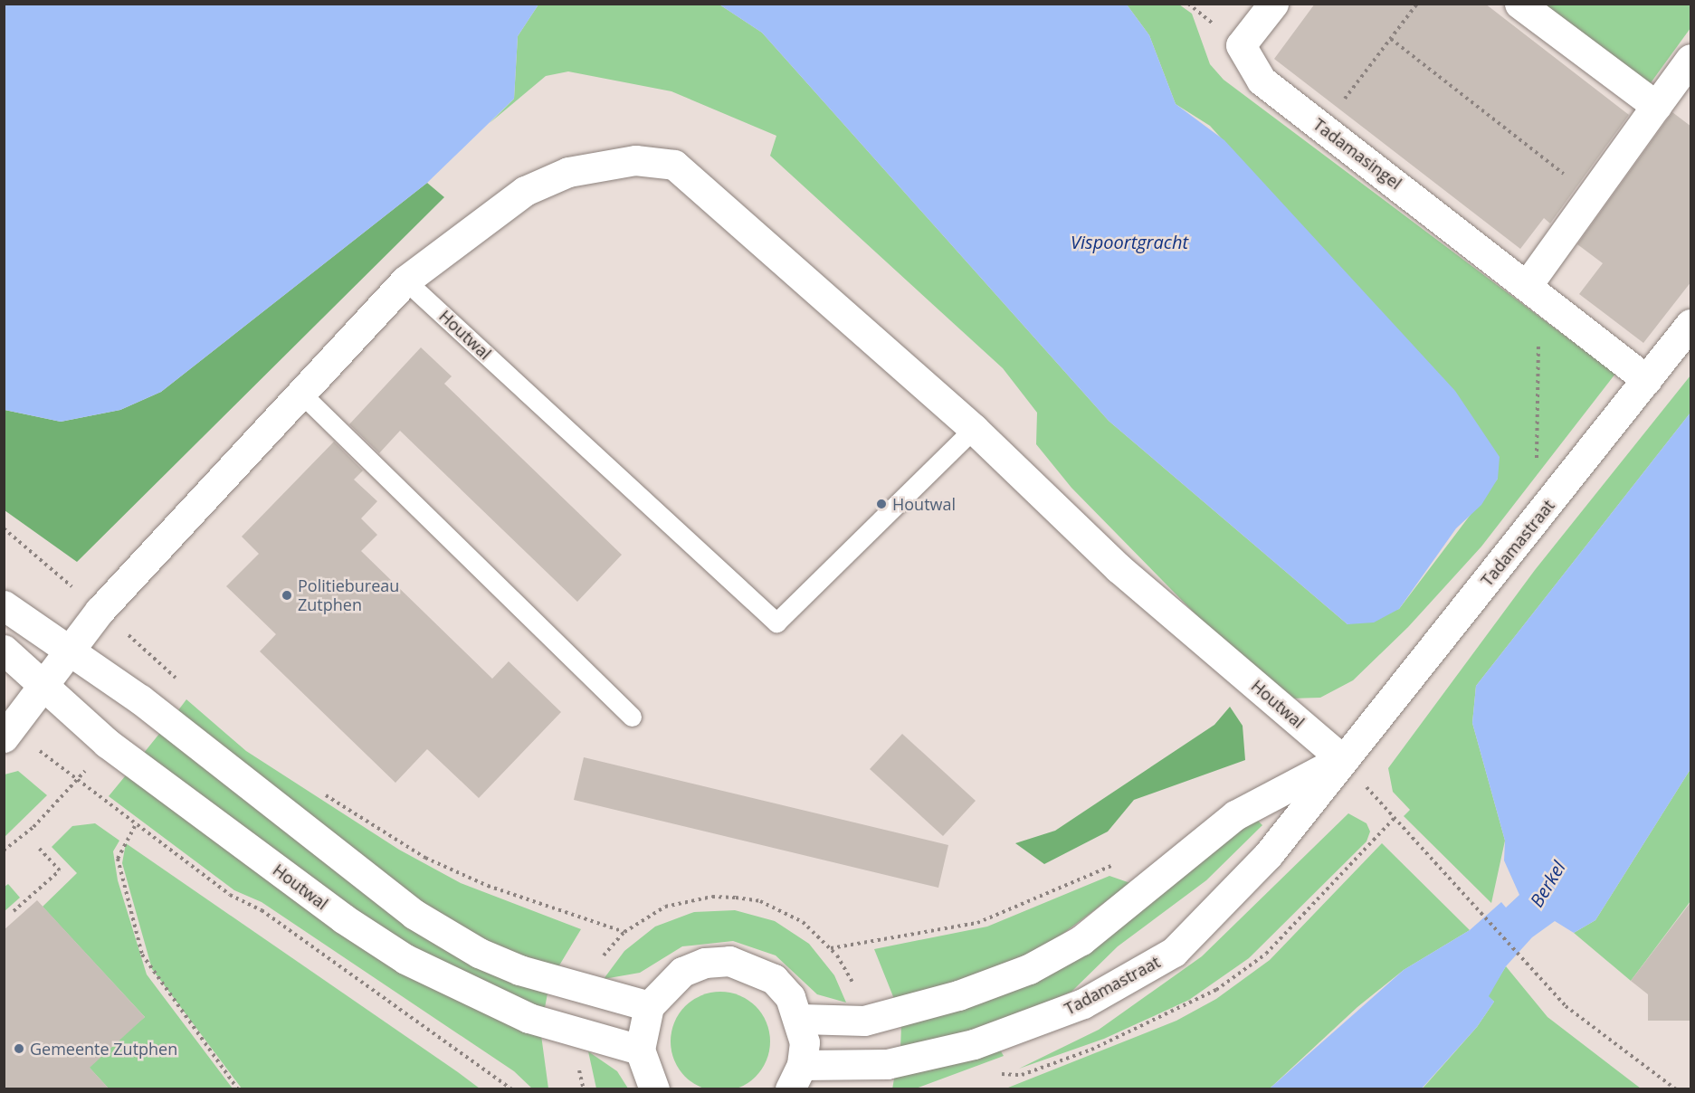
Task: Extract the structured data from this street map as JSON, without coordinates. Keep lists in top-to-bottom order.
{
  "streets": {
    "street": ["Tadamasingel", "Houtwal", "Tadamastraat"]
  },
  "crossings": [
    ["Tadamasingel", "Tadamastraat"],
    ["Houtwal", "Tadamastraat"]
  ],
  "water": ["Vispoortgracht", "Berkel"],
  "places": ["Houtwal", "Politiebureau Zutphen", "Gemeente Zutphen"]
}
